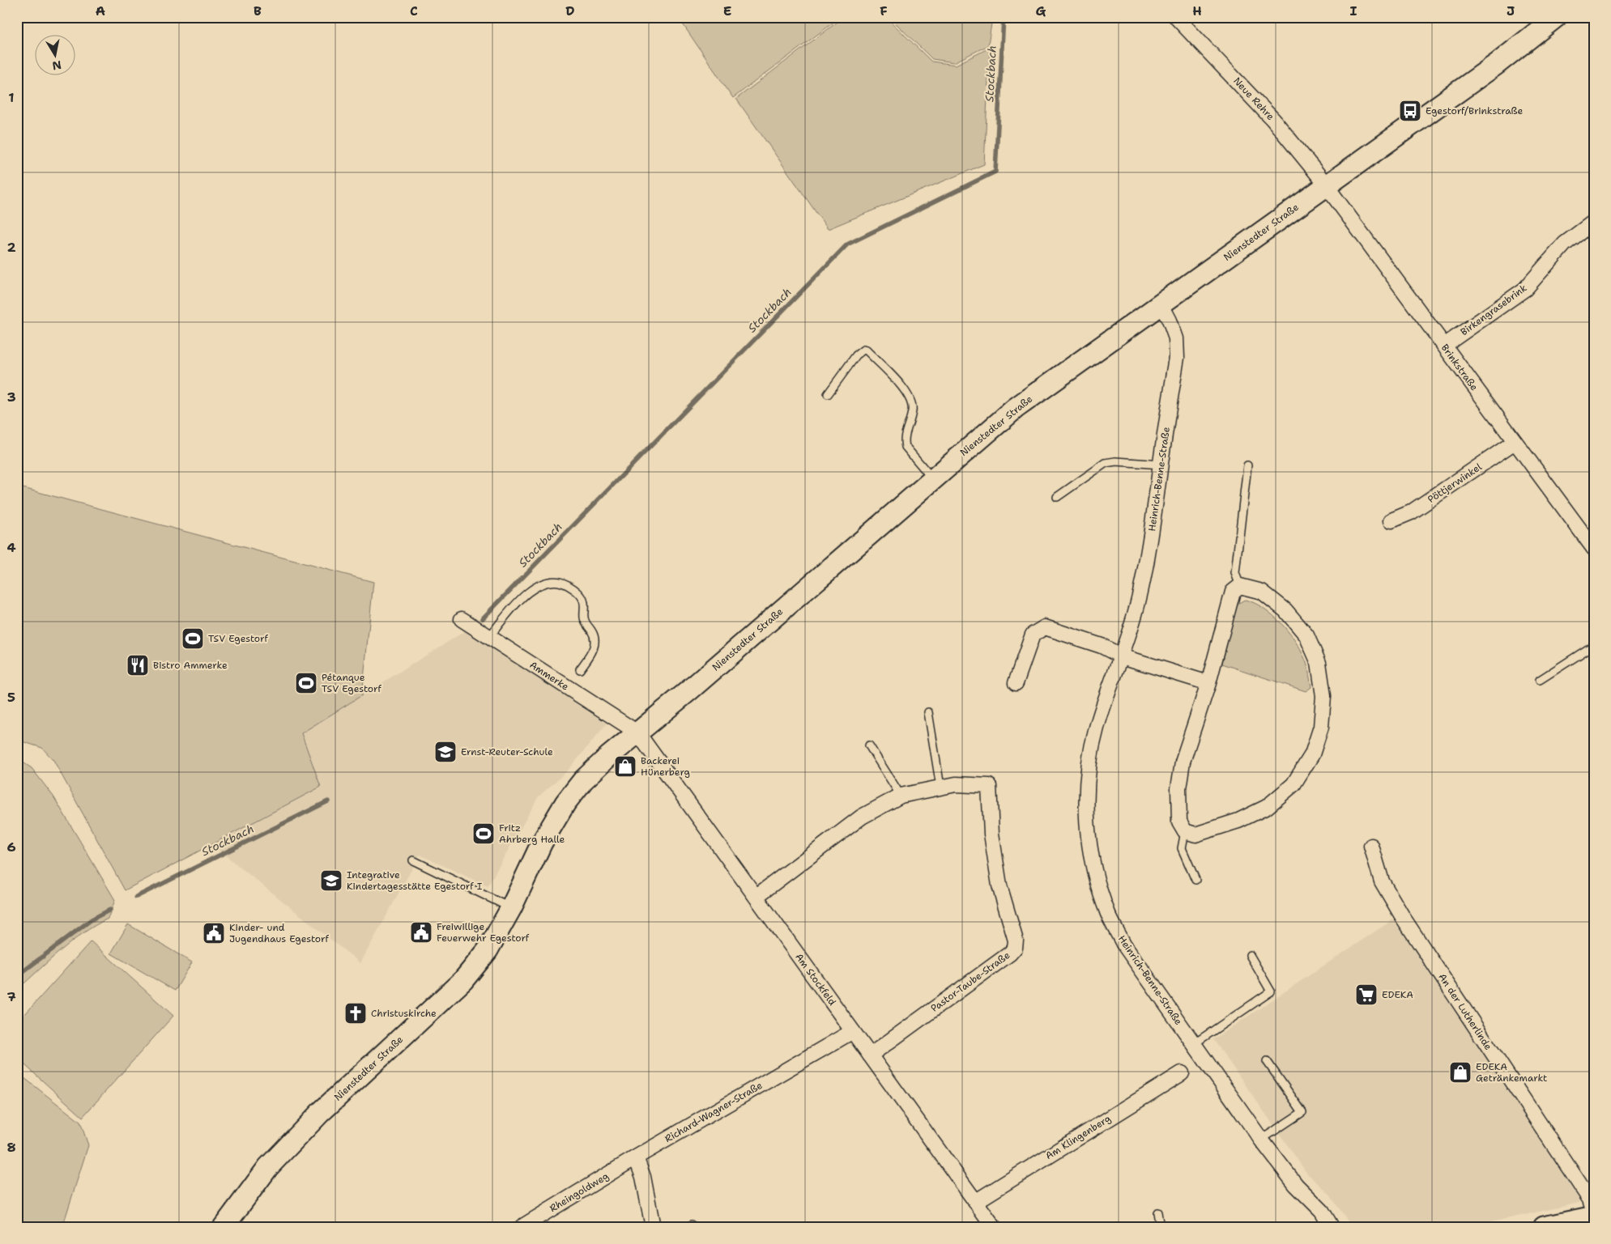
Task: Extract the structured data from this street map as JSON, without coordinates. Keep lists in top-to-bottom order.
{
  "streets": {
    "main road": ["Nienstedter Straße"],
    "street": [
      "Neue Rehre",
      "Birkengrasebrink",
      "Brinkstraße",
      "Heinrich-Benne-Straße",
      "Pöttjerwinkel",
      "Ammerke",
      "Am Stockfeld",
      "Pastor-Taube-Straße",
      "An der Lutherlinde",
      "Richard-Wagner-Straße",
      "Am Klingenberg",
      "Rheingoldweg"
    ]
  },
  "crossings": [
    ["Neue Rehre", "Nienstedter Straße"],
    ["Neue Rehre", "Brinkstraße"],
    ["Nienstedter Straße", "Brinkstraße"],
    ["Nienstedter Straße", "Heinrich-Benne-Straße"],
    ["Nienstedter Straße", "Ammerke"],
    ["Nienstedter Straße", "Am Stockfeld"],
    ["Birkengrasebrink", "Brinkstraße"],
    ["Brinkstraße", "Pöttjerwinkel"],
    ["Ammerke", "Am Stockfeld"],
    ["Am Stockfeld", "Pastor-Taube-Straße"],
    ["Am Stockfeld", "Richard-Wagner-Straße"],
    ["Am Stockfeld", "Am Klingenberg"],
    ["Richard-Wagner-Straße", "Rheingoldweg"]
  ],
  "water": ["Stockbach"],
  "places": {
    "bus stop": ["Egestorf/Brinkstraße"],
    "sports": ["TSV Egestorf", "Pétanque TSV Egestorf", "Fritz Ahrberg Halle"],
    "restaurant": ["Bistro Ammerke"],
    "school or university": ["Ernst-Reuter-Schule", "Integrative Kindertagesstätte Egestorf I"],
    "shop": ["Backerei Hünerberg", "EDEKA Getränkemarkt"],
    "public building": ["Freiwillige Feuerwehr Egestorf", "Kinder- und Jugendhaus Egestorf"],
    "supermarket": ["EDEKA"],
    "church": ["Christuskirche"]
  },
  "north": "bottom",
  "grid": {
    "columns": [
      "A",
      "B",
      "C",
      "D",
      "E",
      "F",
      "G",
      "H",
      "I",
      "J"
    ],
    "rows": [
      "1",
      "2",
      "3",
      "4",
      "5",
      "6",
      "7",
      "8"
    ]
  }
}
